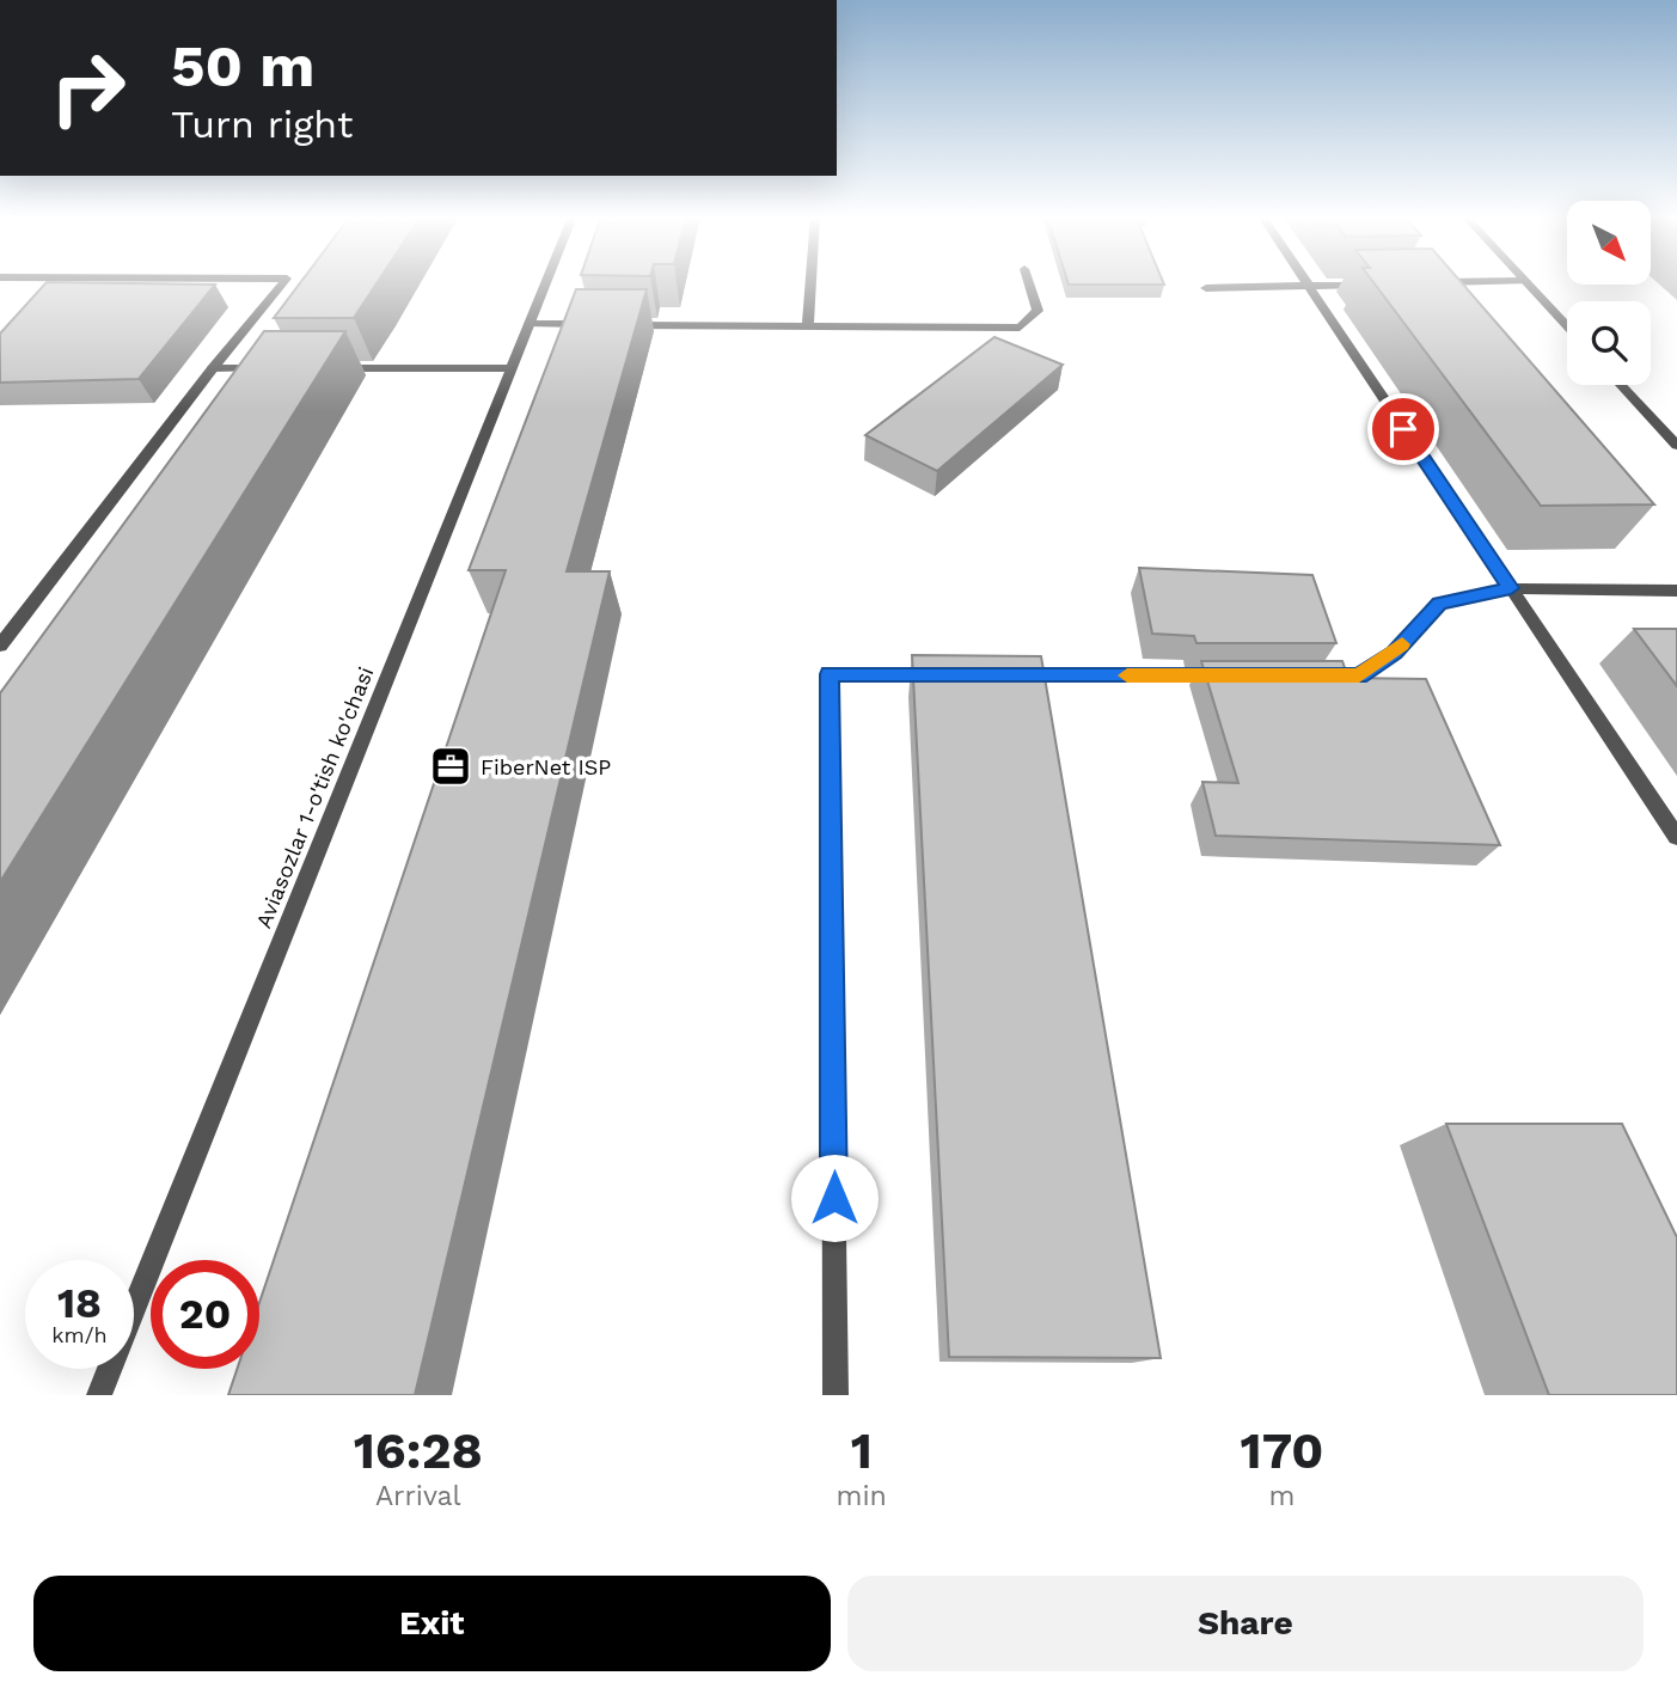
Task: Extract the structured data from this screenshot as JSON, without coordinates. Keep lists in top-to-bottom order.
{
  "streets": {
    "street": ["Aviasozlar 1-o'tish ko'chasi"]
  },
  "places": {
    "office": ["FiberNet ISP"]
  },
  "north": "bottom right",
  "page": {
    "turn": ["50 m", "Turn right"],
    "speed": "18 km/h",
    "limit": "20",
    "eta": [
      "16:28",
      "Arrival",
      "1",
      "min",
      "170",
      "m"
    ],
    "buttons": ["Exit", "Share"]
  }
}
